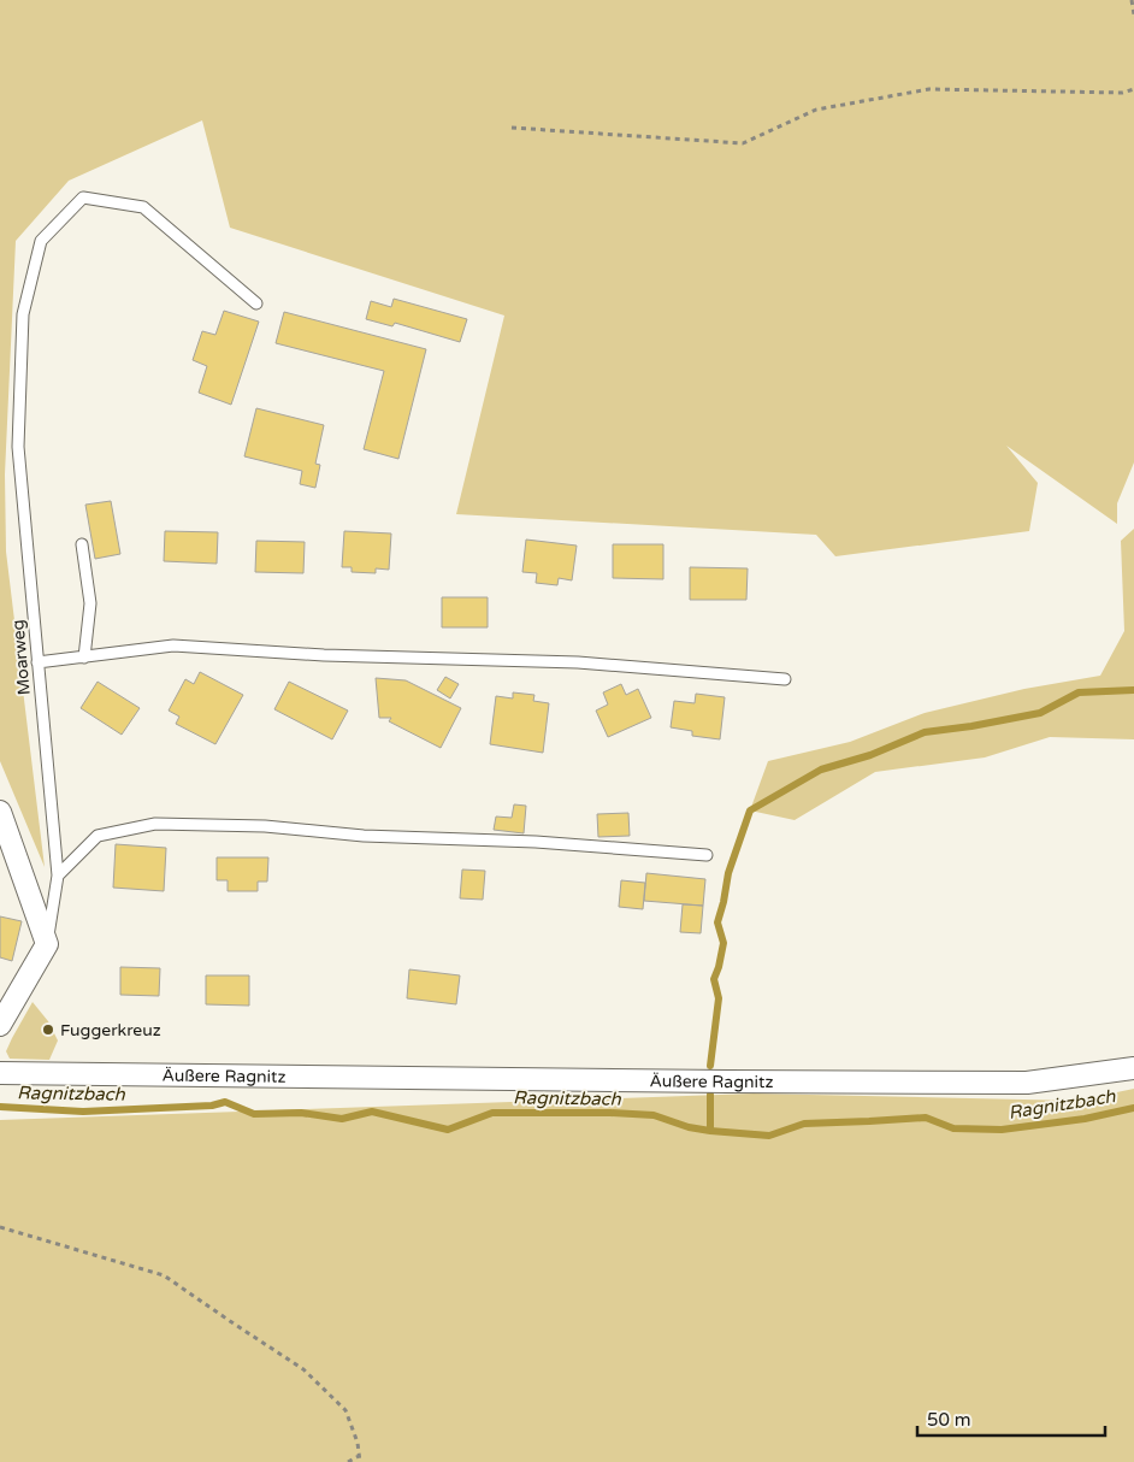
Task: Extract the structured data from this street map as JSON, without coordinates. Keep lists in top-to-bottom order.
{
  "streets": {
    "street": ["Äußere Ragnitz"],
    "lane": ["Moarweg"]
  },
  "water": ["Ragnitzbach"],
  "places": ["Fuggerkreuz"],
  "scale_bar": "50 m"
}
